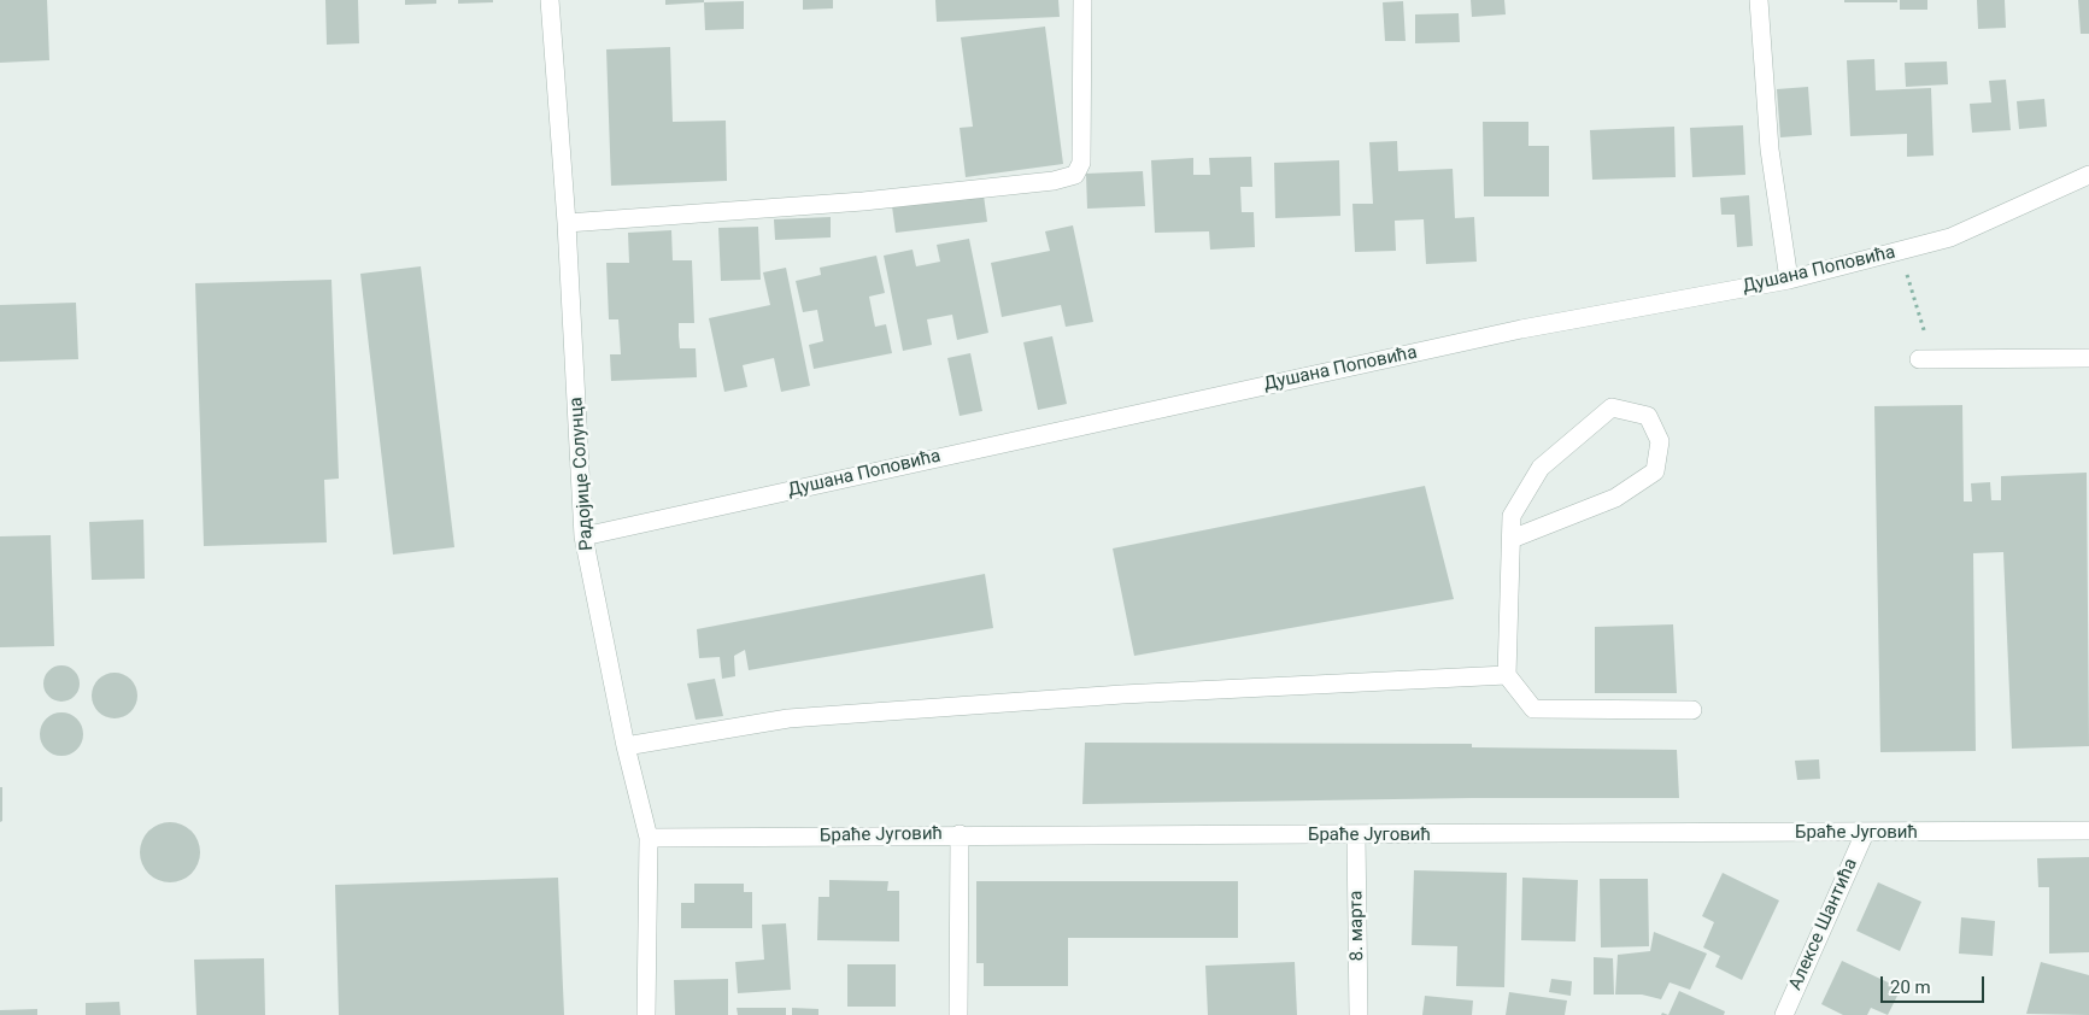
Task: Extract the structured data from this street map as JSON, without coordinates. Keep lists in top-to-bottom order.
{
  "streets": {
    "street": [
      "Душана Поповића",
      "Радојице Солунца",
      "Браће Југовић",
      "Алексе Шантића",
      "8. марта"
    ]
  },
  "crossings": [
    ["Душана Поповића", "Радојице Солунца"],
    ["Радојице Солунца", "Браће Југовић"],
    ["Браће Југовић", "Алексе Шантића"],
    ["Браће Југовић", "8. марта"]
  ],
  "scale_bar": "20 m"
}
